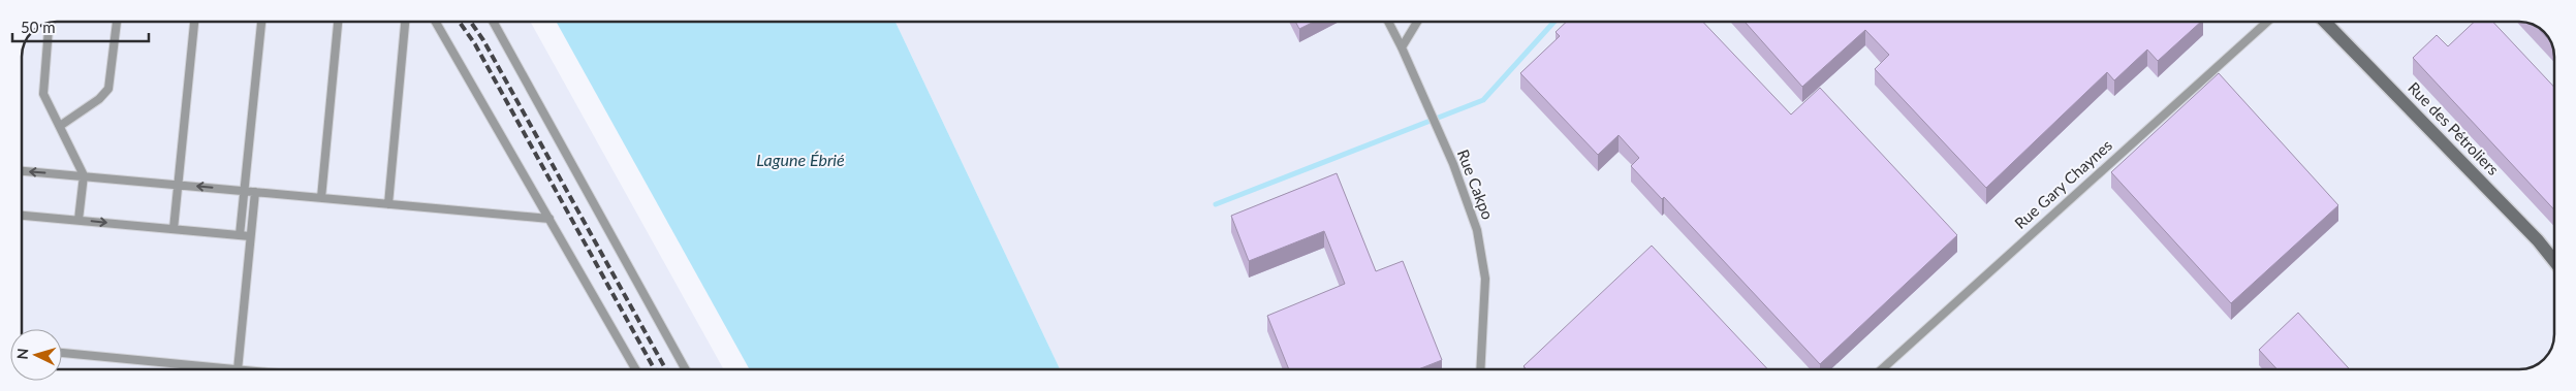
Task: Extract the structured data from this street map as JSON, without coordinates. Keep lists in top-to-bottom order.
{
  "streets": {
    "street": ["Rue des Pétroliers"],
    "lane": ["Rue Cakpo", "Rue Gary Chaynes"]
  },
  "water": ["Lagune Ébrié"],
  "scale_bar": "50 m",
  "north": "left"
}
